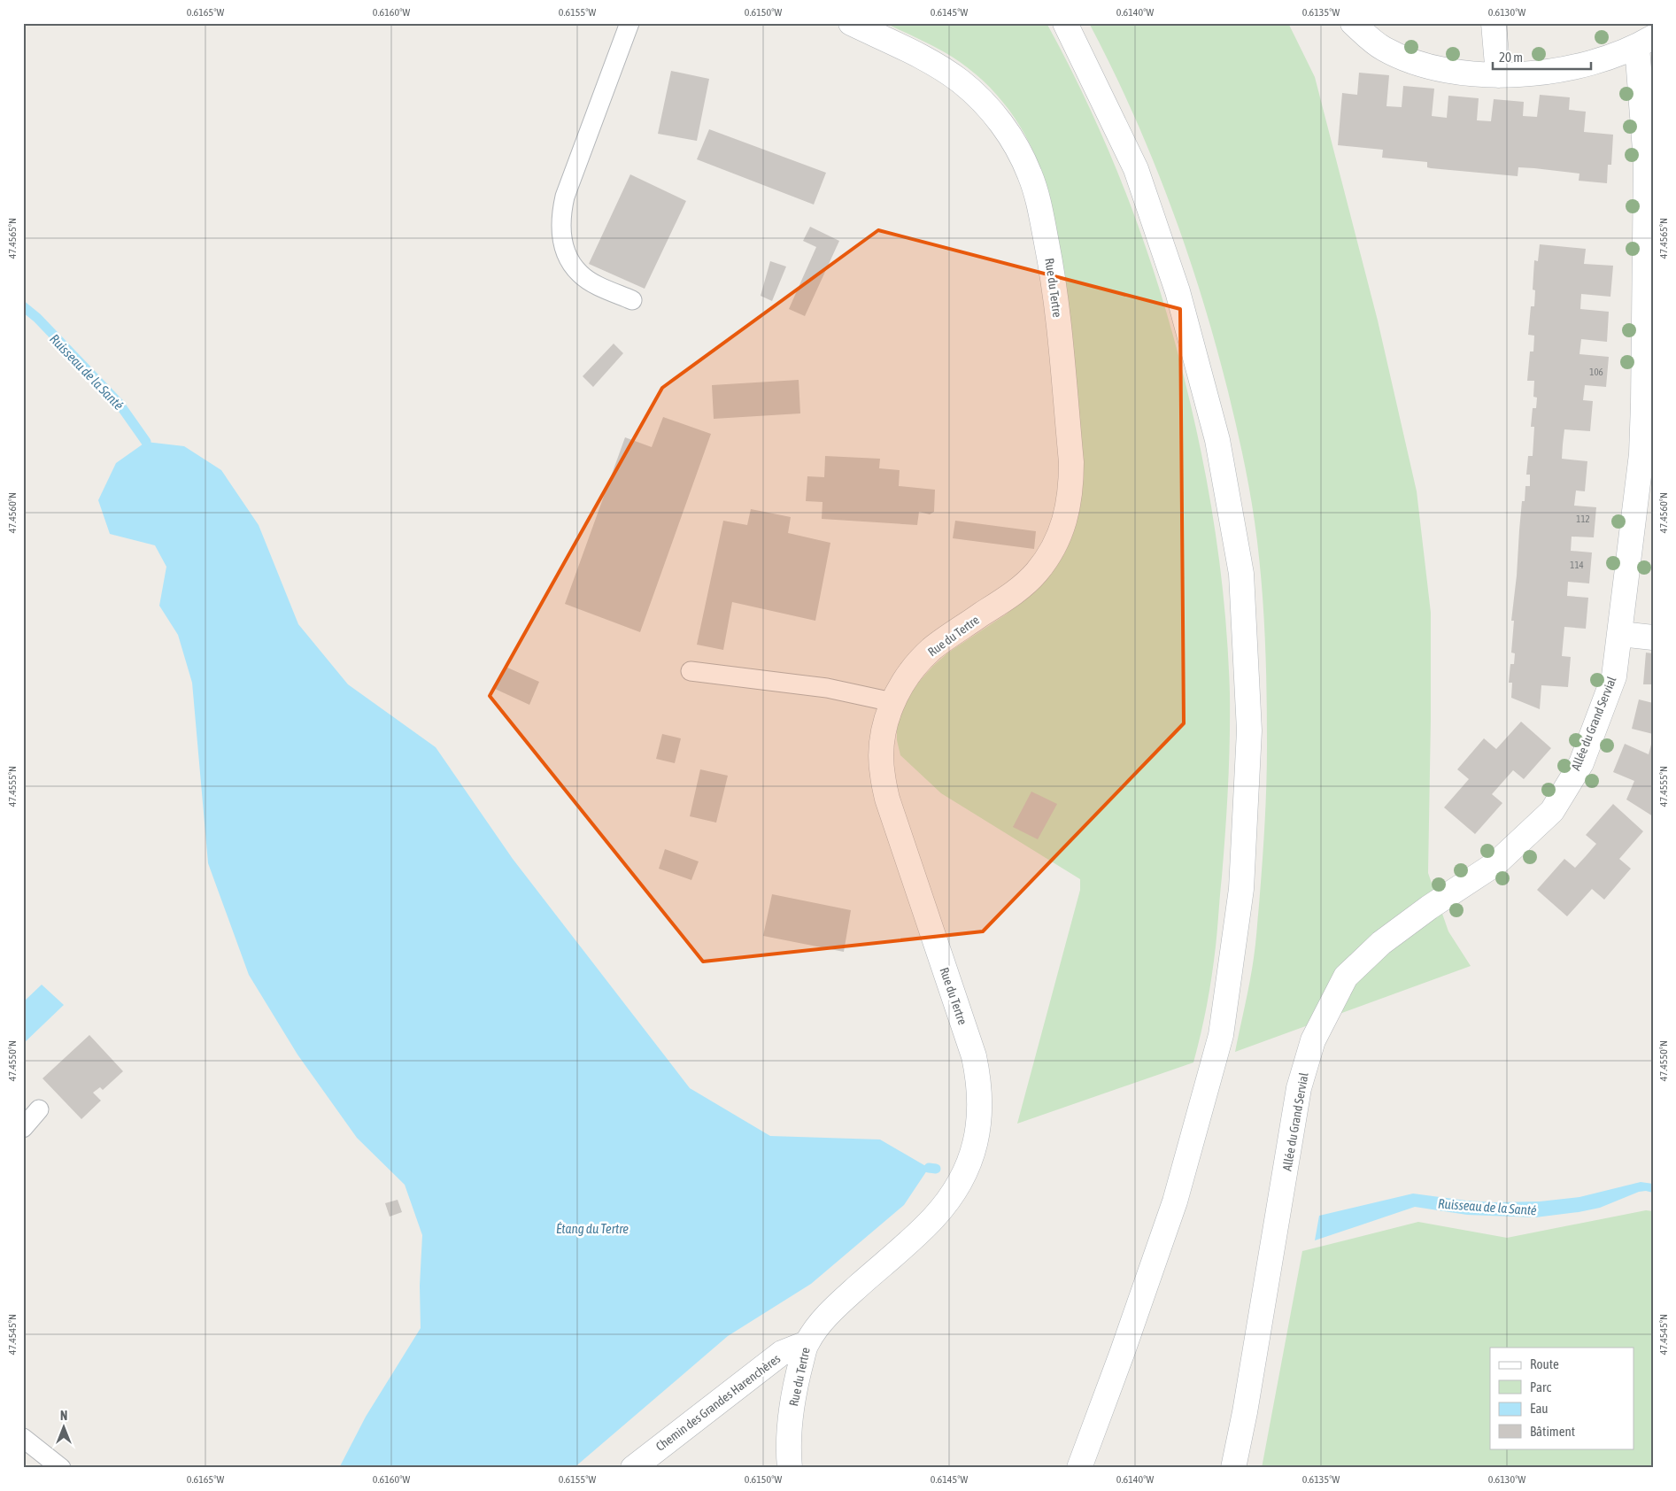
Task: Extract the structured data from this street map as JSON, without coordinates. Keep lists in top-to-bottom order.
{
  "streets": {
    "street": ["Rue du Tertre", "Allée du Grand Servial", "Chemin des Grandes Harenchères"]
  },
  "crossings": [
    ["Rue du Tertre", "Chemin des Grandes Harenchères"]
  ],
  "water": ["Ruisseau de la Santé", "Étang du Tertre"],
  "house_numbers": ["106", "112", "114"],
  "legend": [
    "Route",
    "Parc",
    "Eau",
    "Bâtiment"
  ],
  "scale_bar": "20 m",
  "north": "top",
  "coordinates": [
    "0.6165°W",
    "0.6160°W",
    "0.6155°W",
    "0.6150°W",
    "0.6145°W",
    "0.6140°W",
    "0.6135°W",
    "0.6130°W",
    "47.4565°N",
    "47.4560°N",
    "47.4555°N",
    "47.4550°N",
    "47.4545°N"
  ]
}
